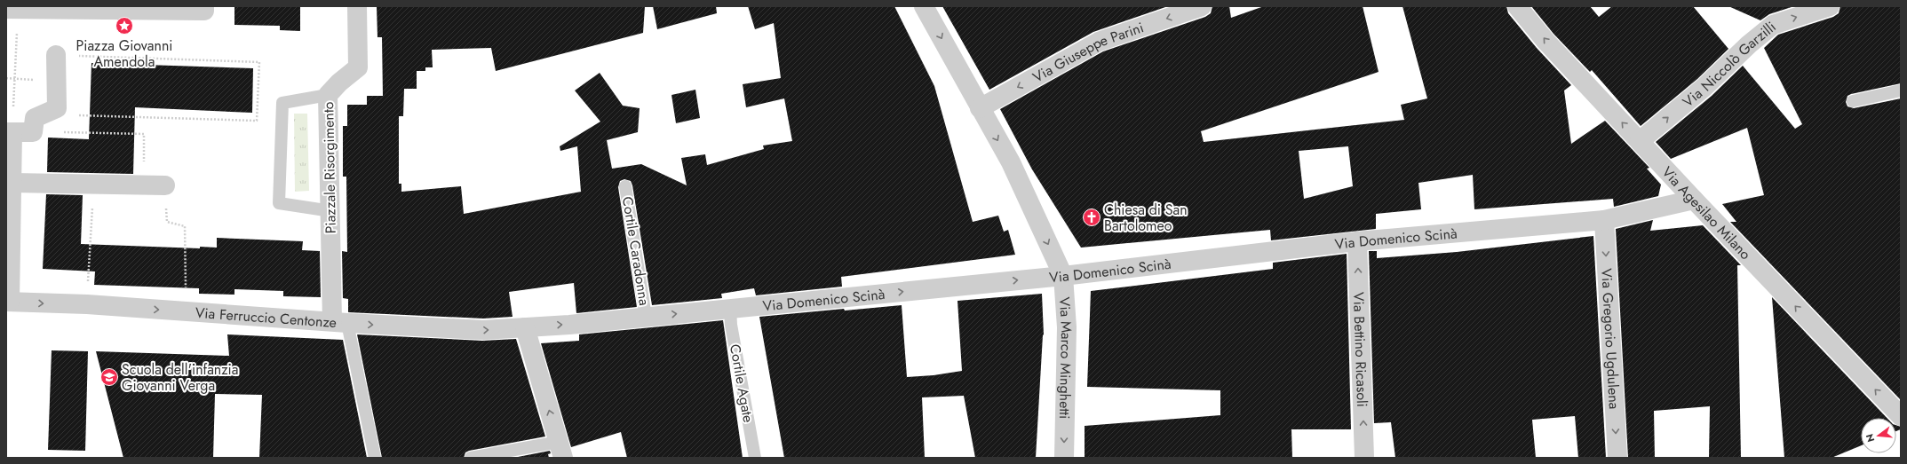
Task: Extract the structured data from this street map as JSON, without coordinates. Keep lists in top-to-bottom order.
{
  "streets": {
    "street": [
      "Via Giuseppe Parini",
      "Via Niccolò Garzilli",
      "Piazzale Risorgimento",
      "Via Agesilao Milano",
      "Via Domenico Scinà",
      "Via Ferruccio Centonze",
      "Via Gregorio Ugdulena",
      "Via Bettino Ricasoli",
      "Via Marco Minghetti"
    ],
    "lane": ["Cortile Caradonna", "Cortile Agate"]
  },
  "crossings": [
    ["Via Giuseppe Parini", "Via Marco Minghetti"],
    ["Via Niccolò Garzilli", "Via Agesilao Milano"],
    ["Piazzale Risorgimento", "Via Ferruccio Centonze"],
    ["Via Agesilao Milano", "Via Domenico Scinà"],
    ["Via Domenico Scinà", "Cortile Caradonna"],
    ["Via Domenico Scinà", "Via Ferruccio Centonze"],
    ["Via Domenico Scinà", "Via Gregorio Ugdulena"],
    ["Via Domenico Scinà", "Via Bettino Ricasoli"],
    ["Via Domenico Scinà", "Via Marco Minghetti"],
    ["Via Domenico Scinà", "Cortile Agate"]
  ],
  "one_way": [
    "Via Giuseppe Parini",
    "Via Niccolò Garzilli",
    "Via Agesilao Milano",
    "Via Domenico Scinà",
    "Via Gregorio Ugdulena",
    "Via Bettino Ricasoli",
    "Via Marco Minghetti"
  ],
  "places": {
    "place": ["Piazza Giovanni Amendola"],
    "church": ["Chiesa di San Bartolomeo"],
    "school or university": ["Scuola dell'infanzia Giovanni Verga"]
  },
  "north": "left"
}
